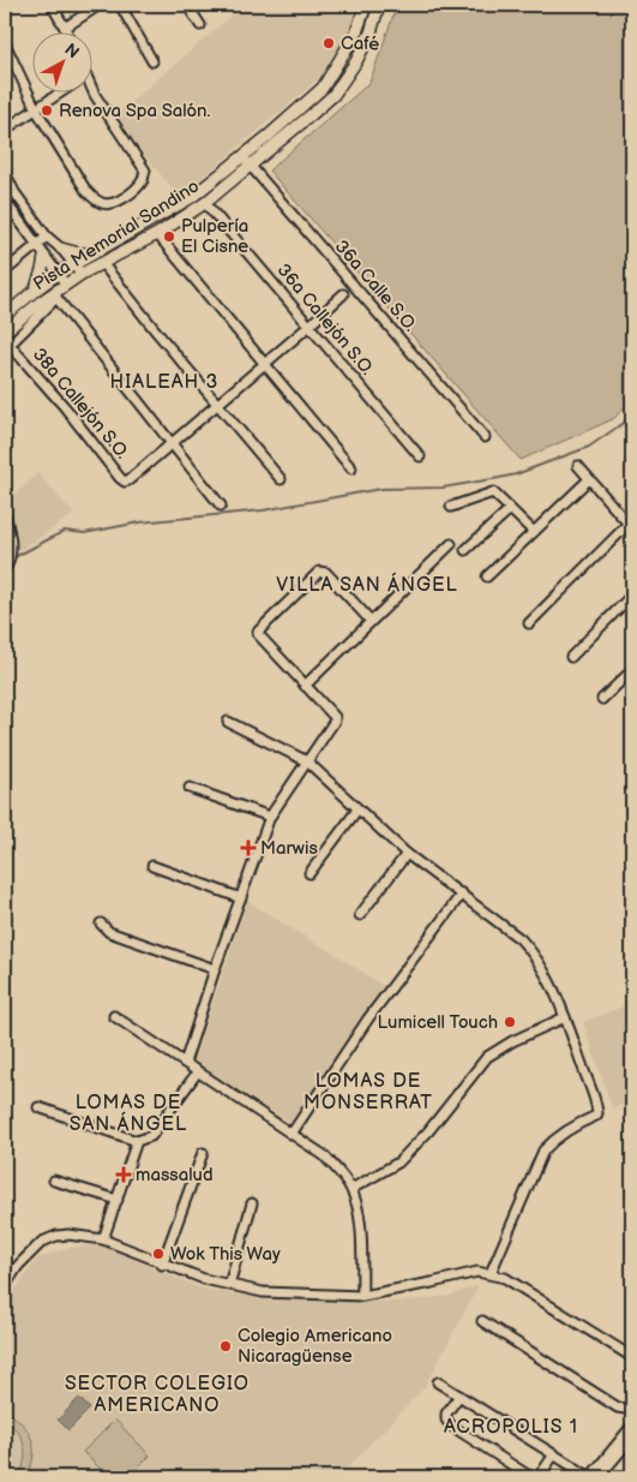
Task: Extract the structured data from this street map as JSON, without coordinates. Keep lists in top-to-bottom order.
{
  "streets": {
    "main road": ["Pista Memorial Sandino"],
    "street": ["36a Calle S.O.", "36a Callejón S.O.", "38a Callejón S.O."]
  },
  "crossings": [
    ["Pista Memorial Sandino", "36a Calle S.O."],
    ["Pista Memorial Sandino", "36a Callejón S.O."]
  ],
  "districts": [
    "HIALEAH 3",
    "VILLA SAN ÁNGEL",
    "LOMAS DE MONSERRAT",
    "LOMAS DE SAN ÁNGEL",
    "SECTOR COLEGIO AMERICANO",
    "ACROPOLIS 1"
  ],
  "places": {
    "other": [
      "Café",
      "Renova Spa Salón.",
      "Pulpería El Cisne",
      "Lumicell Touch",
      "Wok This Way",
      "Colegio Americano Nicaragüense"
    ],
    "health": ["Marwis", "massalud"]
  },
  "north": "top right"
}
